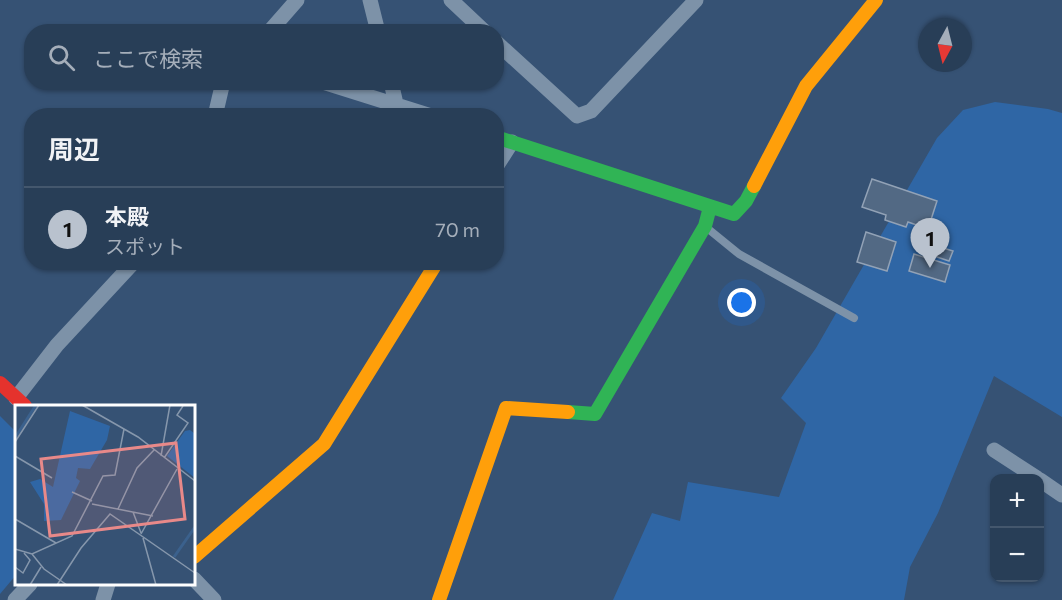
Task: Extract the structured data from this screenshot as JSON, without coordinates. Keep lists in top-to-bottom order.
{
  "north": "bottom",
  "page": {
    "search": "ここで検索",
    "heading": "周辺",
    "list": [
      {
        "mark": "1",
        "name": "本殿",
        "note": "スポット",
        "value": "70 m"
      }
    ],
    "pins": "1",
    "map_buttons": ["+", "−"]
  }
}
